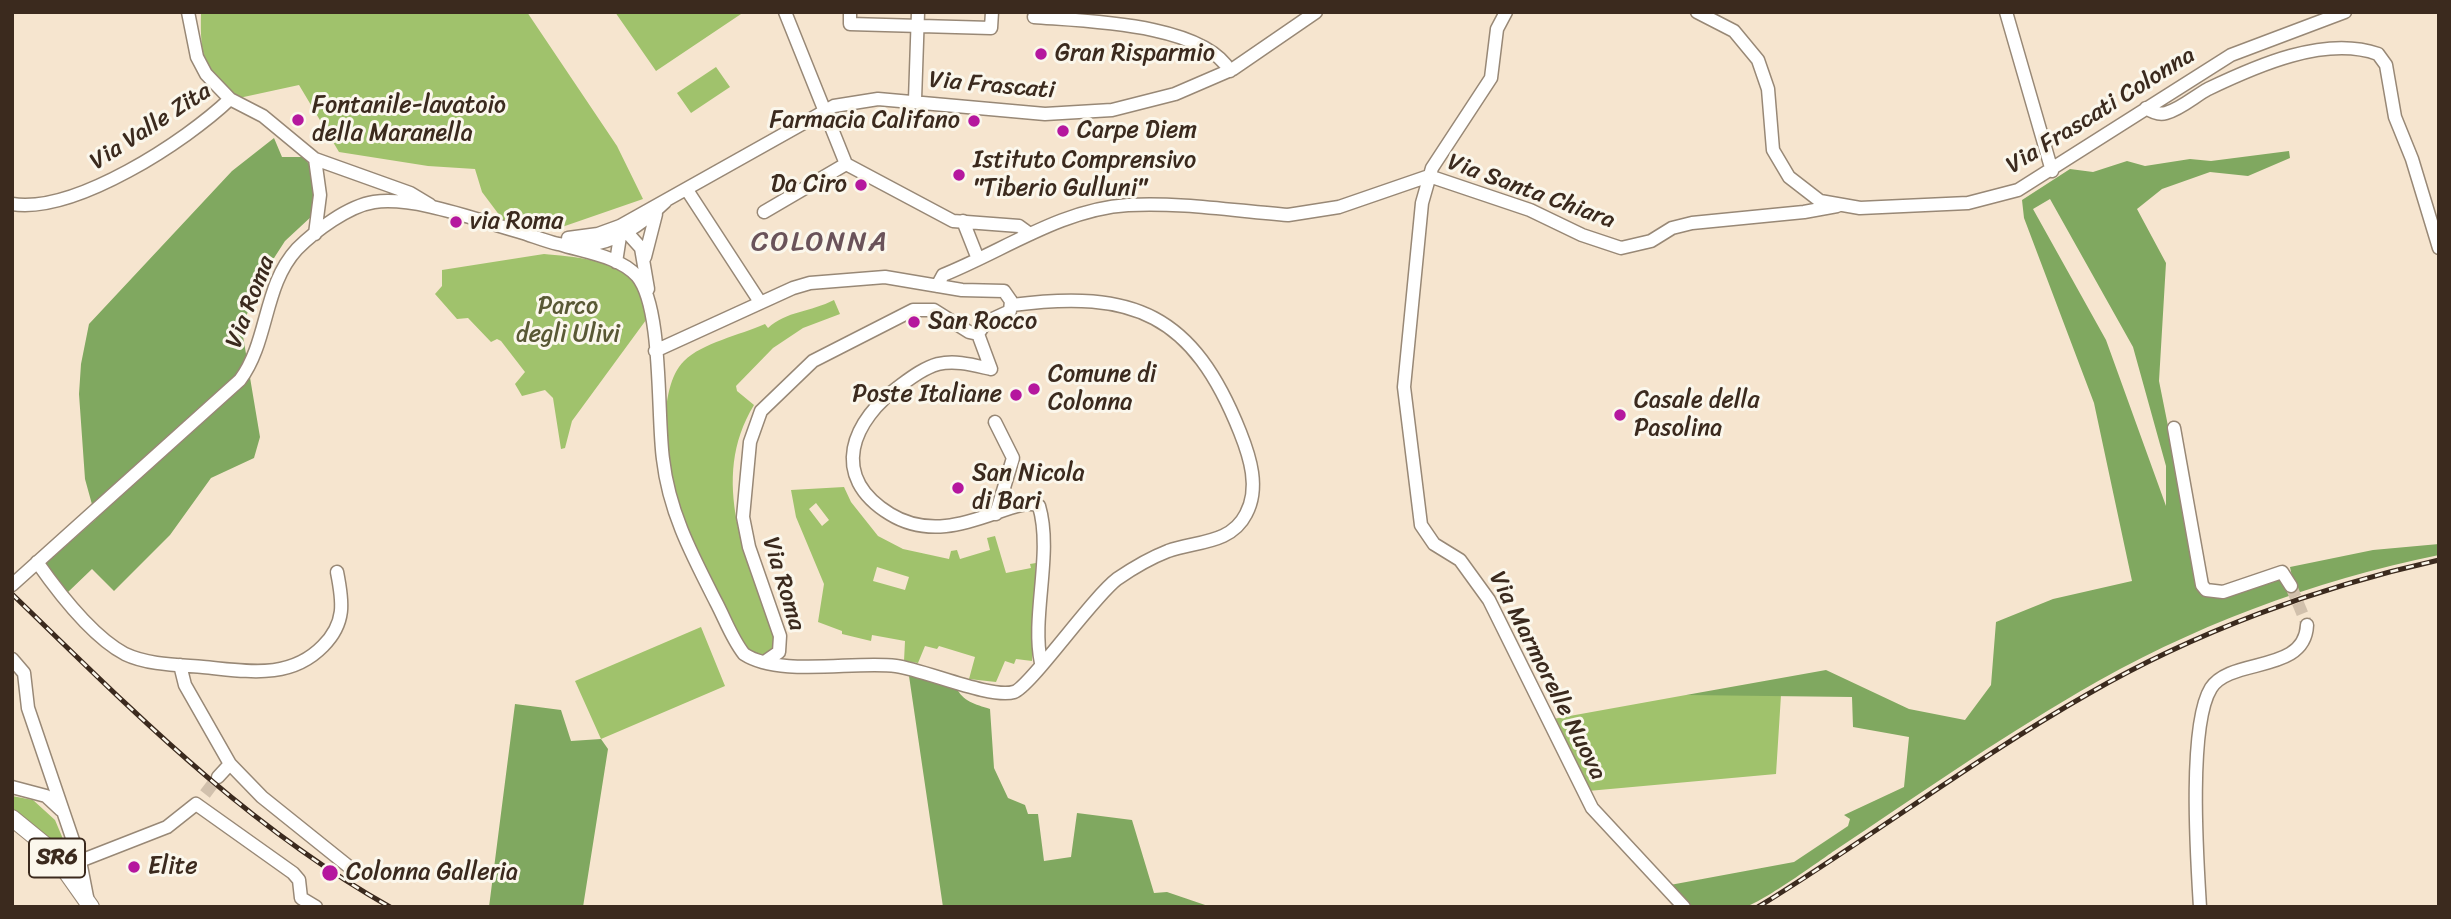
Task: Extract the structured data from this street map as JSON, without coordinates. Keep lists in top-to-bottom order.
{
  "streets": {
    "main road": ["SR6"],
    "street": [
      "Via Frascati",
      "Via Frascati Colonna",
      "Via Valle Zita",
      "Via Santa Chiara",
      "Via Roma",
      "Via Marmorelle Nuova"
    ]
  },
  "crossings": [
    ["Via Frascati", "Via Roma"],
    ["Via Frascati Colonna", "Via Santa Chiara"],
    ["Via Santa Chiara", "Via Marmorelle Nuova"]
  ],
  "districts": ["COLONNA"],
  "parks": ["Parco degli Ulivi"],
  "places": [
    "Gran Risparmio",
    "Fontanile-lavatoio della Maranella",
    "Farmacia Califano",
    "Carpe Diem",
    "Istituto Comprensivo \"Tiberio Gulluni\"",
    "Da Ciro",
    "via Roma",
    "San Rocco",
    "Comune di Colonna",
    "Poste Italiane",
    "Casale della Pasolina",
    "San Nicola di Bari",
    "Elite",
    "Colonna Galleria"
  ]
}
